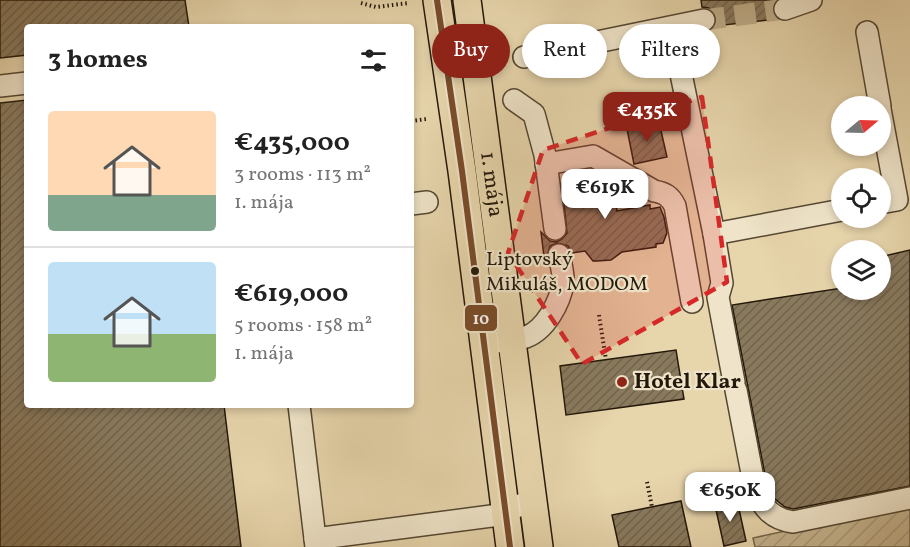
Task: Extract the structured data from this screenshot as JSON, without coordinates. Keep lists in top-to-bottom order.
{
  "streets": {
    "main road": ["1. mája"]
  },
  "places": ["Liptovský Mikuláš, MODOM", "Hotel Klar"],
  "lines": ["transit line 10"],
  "north": "right",
  "page": {
    "chip": ["Buy", "Rent", "Filters"],
    "heading": "3 homes",
    "price": ["€435K", "€619K", "€650K"],
    "list": [
      {
        "name": "€435,000",
        "note": "3 rooms · 113 m² · 1. mája"
      },
      {
        "name": "€619,000",
        "note": "5 rooms · 158 m² · 1. mája"
      }
    ]
  }
}
